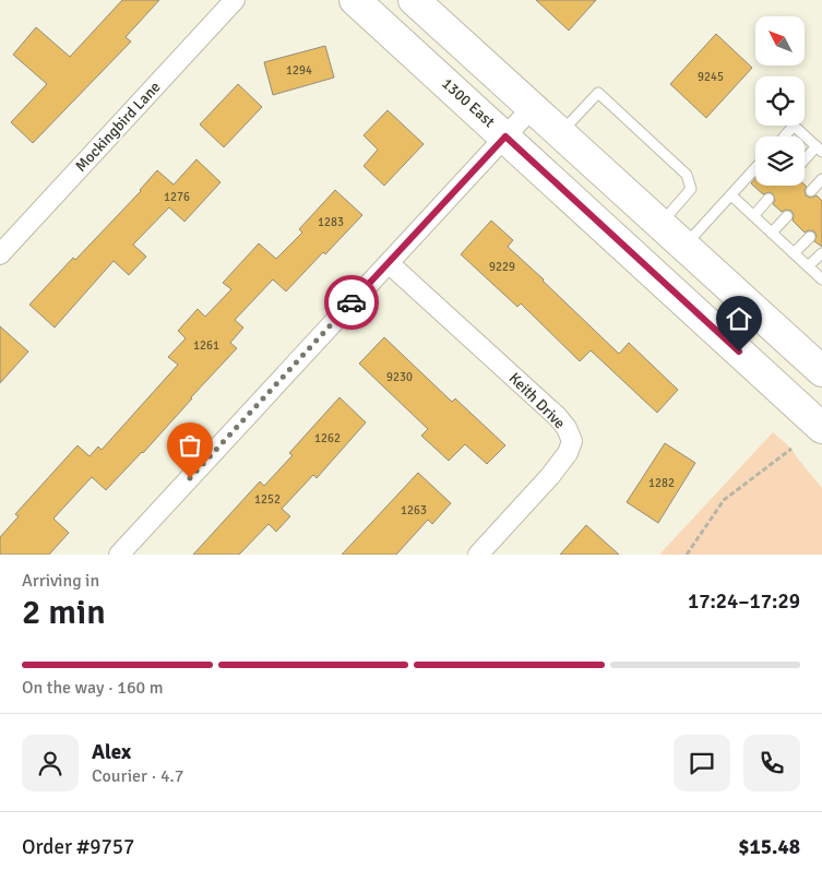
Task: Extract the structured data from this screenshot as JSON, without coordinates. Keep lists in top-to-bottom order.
{
  "streets": {
    "main road": ["1300 East"],
    "street": ["Mockingbird Lane", "Keith Drive"]
  },
  "house_numbers": [
    "1294",
    "9245",
    "1276",
    "1283",
    "9229",
    "1261",
    "9230",
    "1262",
    "1282",
    "1252",
    "1263"
  ],
  "north": "top left",
  "page": {
    "heading": ["2 min", "Arriving in", "17:24–17:29"],
    "panel": [
      "Alex",
      "Courier · 4.7",
      "Order #9757",
      "$15.48"
    ],
    "bar": "On the way · 160 m"
  }
}
